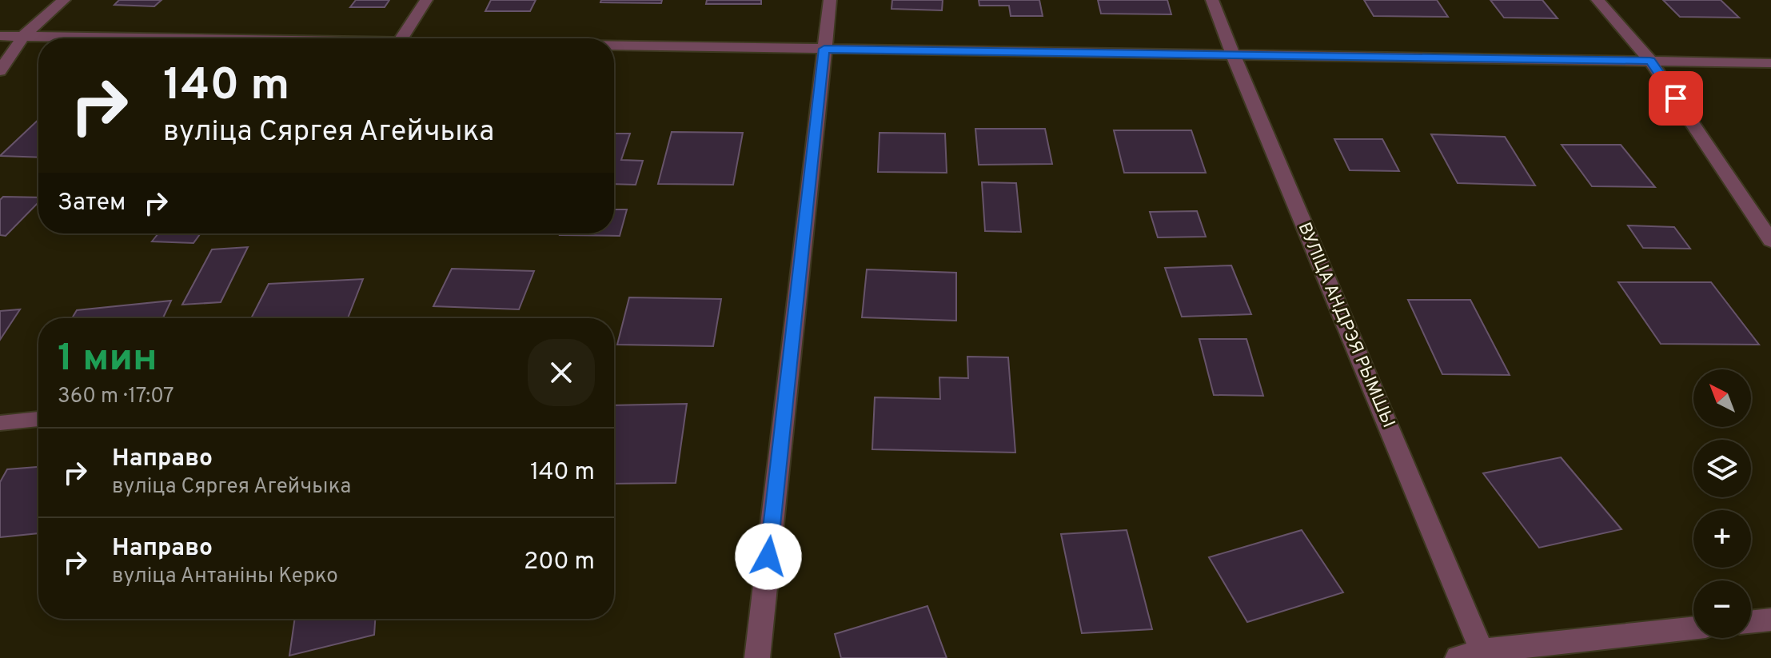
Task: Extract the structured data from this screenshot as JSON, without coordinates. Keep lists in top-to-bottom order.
{
  "streets": {
    "street": ["ВУЛІЦА АНДРЭЯ РЫМШЫ"]
  },
  "north": "top left",
  "page": {
    "turn": ["140 m", "вуліца Сяргея Агейчыка"],
    "then": "Затем",
    "heading": ["1 мин", "360 m · 17:07"],
    "map_buttons": ["+", "−"],
    "list": [
      {
        "name": "Направо",
        "note": "вуліца Сяргея Агейчыка",
        "value": "140 m"
      },
      {
        "name": "Направо",
        "note": "вуліца Антаніны Керко",
        "value": "200 m"
      }
    ]
  }
}
